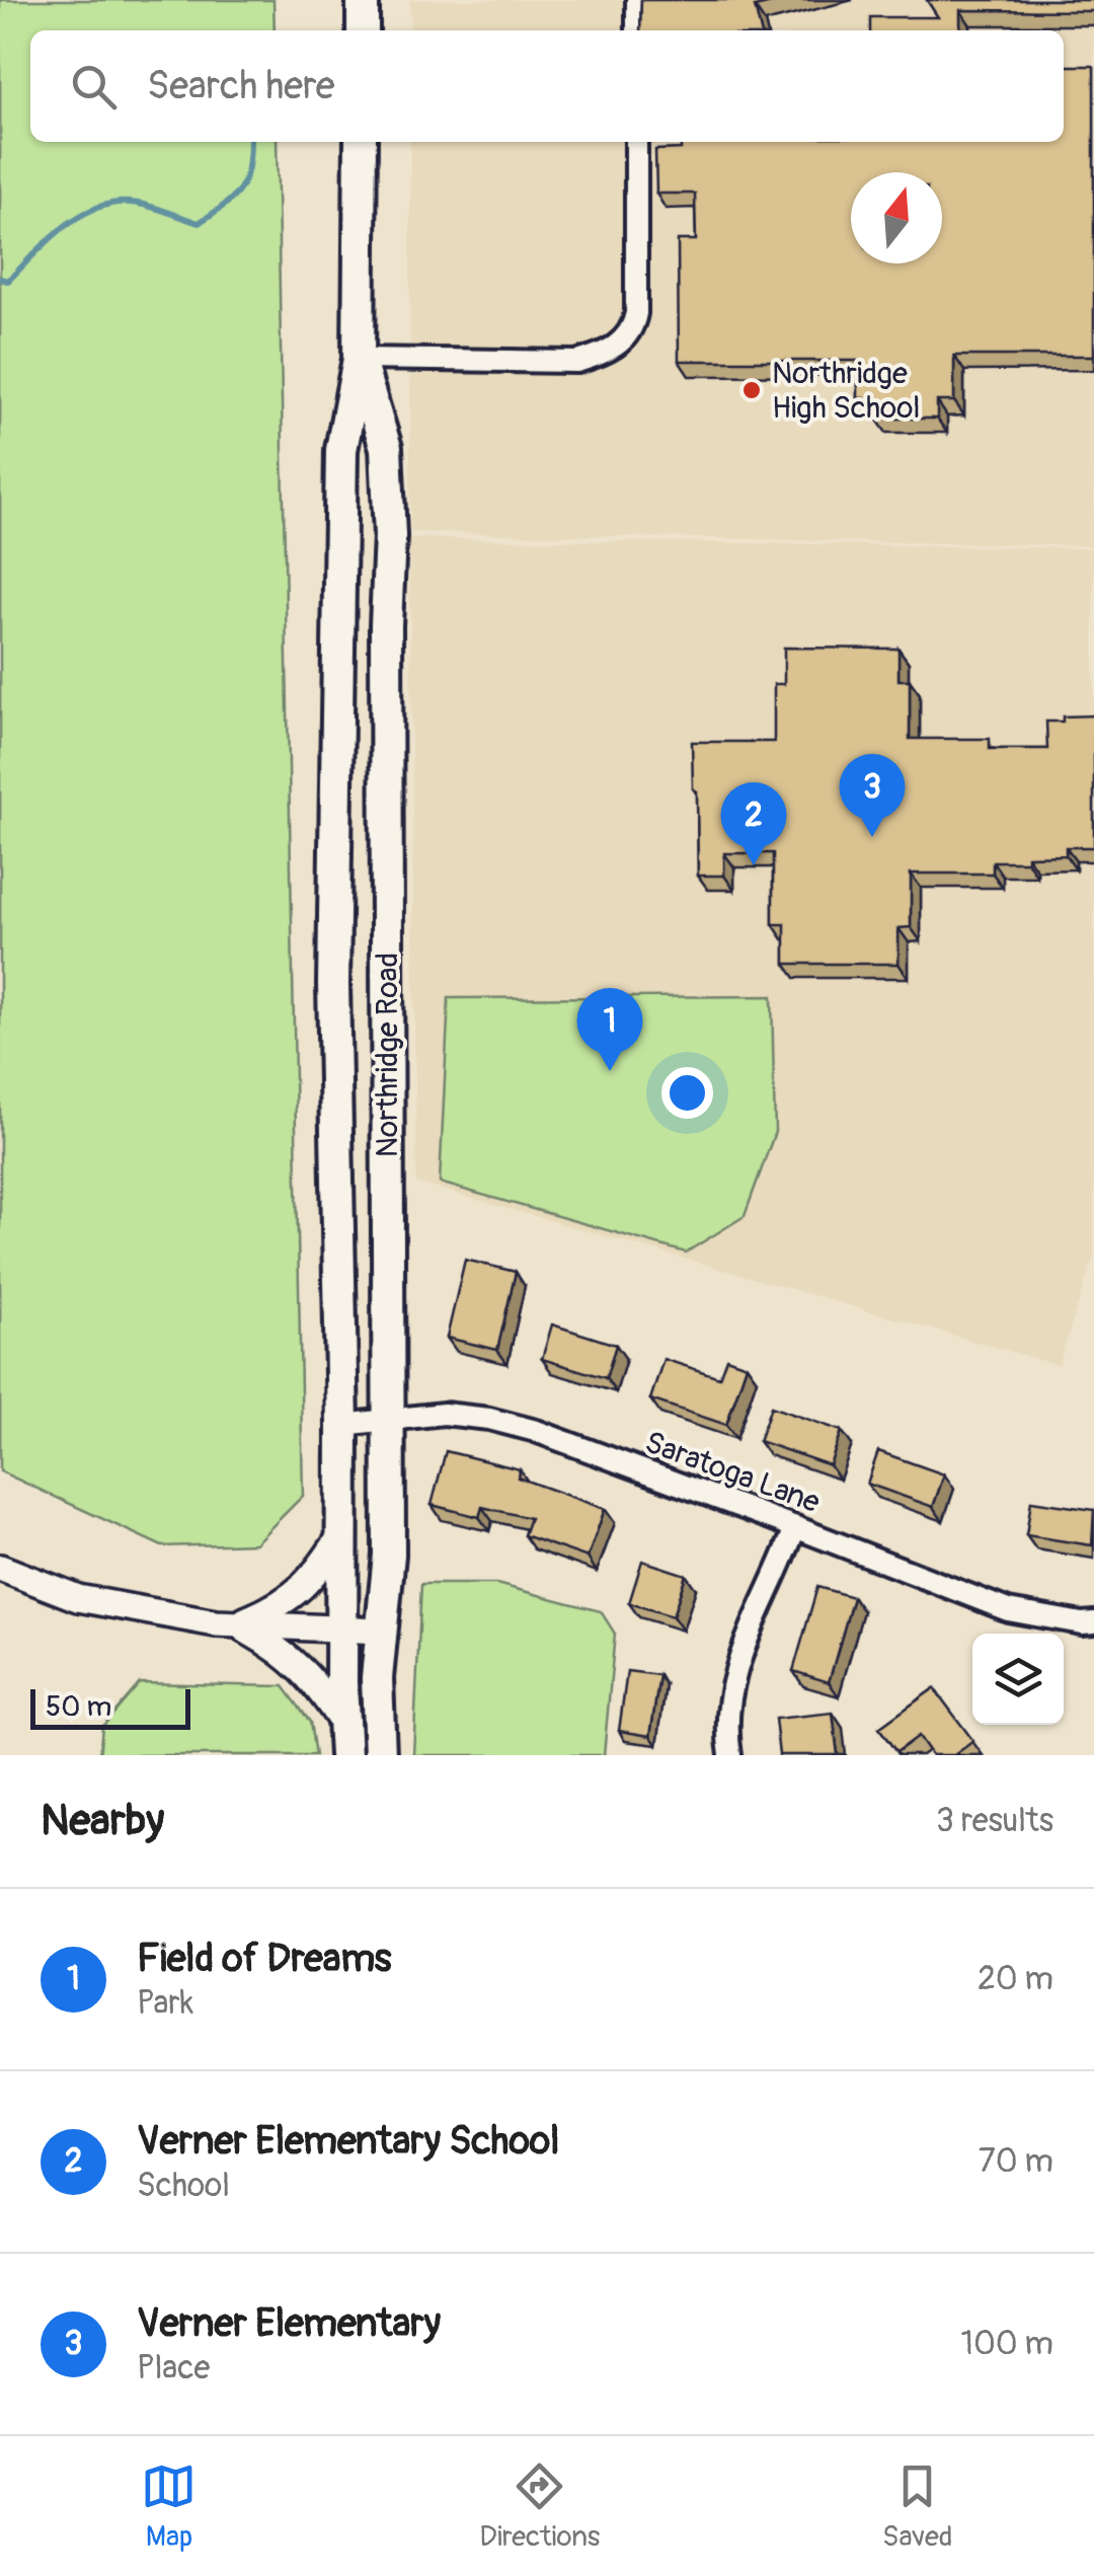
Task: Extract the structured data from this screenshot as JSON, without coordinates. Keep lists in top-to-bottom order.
{
  "streets": {
    "main road": ["Northridge Road"],
    "street": ["Saratoga Lane"]
  },
  "crossings": [
    ["Northridge Road", "Saratoga Lane"]
  ],
  "places": ["Northridge High School"],
  "scale_bar": "50 m",
  "north": "top",
  "page": {
    "search": "Search here",
    "pins": ["3", "2", "1"],
    "scale": "50 m",
    "heading": ["Nearby", "3 results"],
    "list": [
      {
        "mark": "1",
        "name": "Field of Dreams",
        "note": "Park",
        "value": "20 m"
      },
      {
        "mark": "2",
        "name": "Verner Elementary School",
        "note": "School",
        "value": "70 m"
      },
      {
        "mark": "3",
        "name": "Verner Elementary",
        "note": "Place",
        "value": "100 m"
      }
    ],
    "nav": ["Map", "Directions", "Saved"]
  }
}
